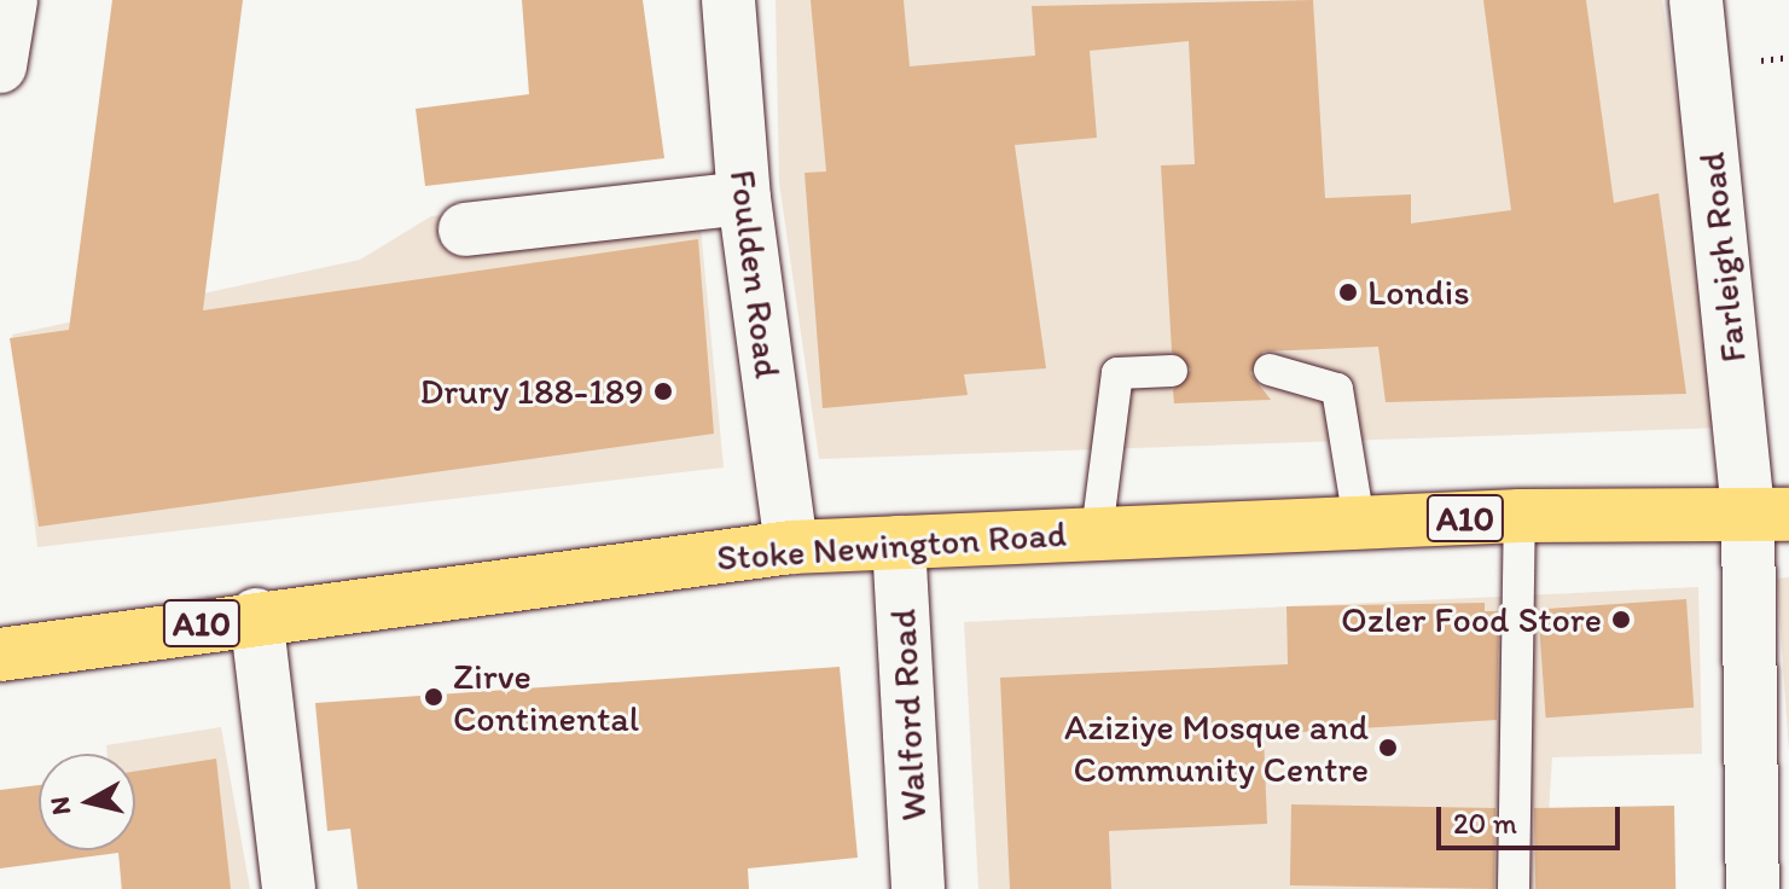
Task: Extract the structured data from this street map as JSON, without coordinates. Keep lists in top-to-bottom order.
{
  "streets": {
    "highway": ["A10", "Stoke Newington Road"],
    "street": ["Farleigh Road", "Foulden Road", "Walford Road"]
  },
  "crossings": [
    ["Farleigh Road", "Stoke Newington Road"],
    ["Foulden Road", "Stoke Newington Road"],
    ["Stoke Newington Road", "Walford Road"]
  ],
  "places": [
    "Londis",
    "Drury 188-189",
    "Ozler Food Store",
    "Zirve Continental",
    "Aziziye Mosque and Community Centre"
  ],
  "scale_bar": "20 m",
  "north": "left"
}
